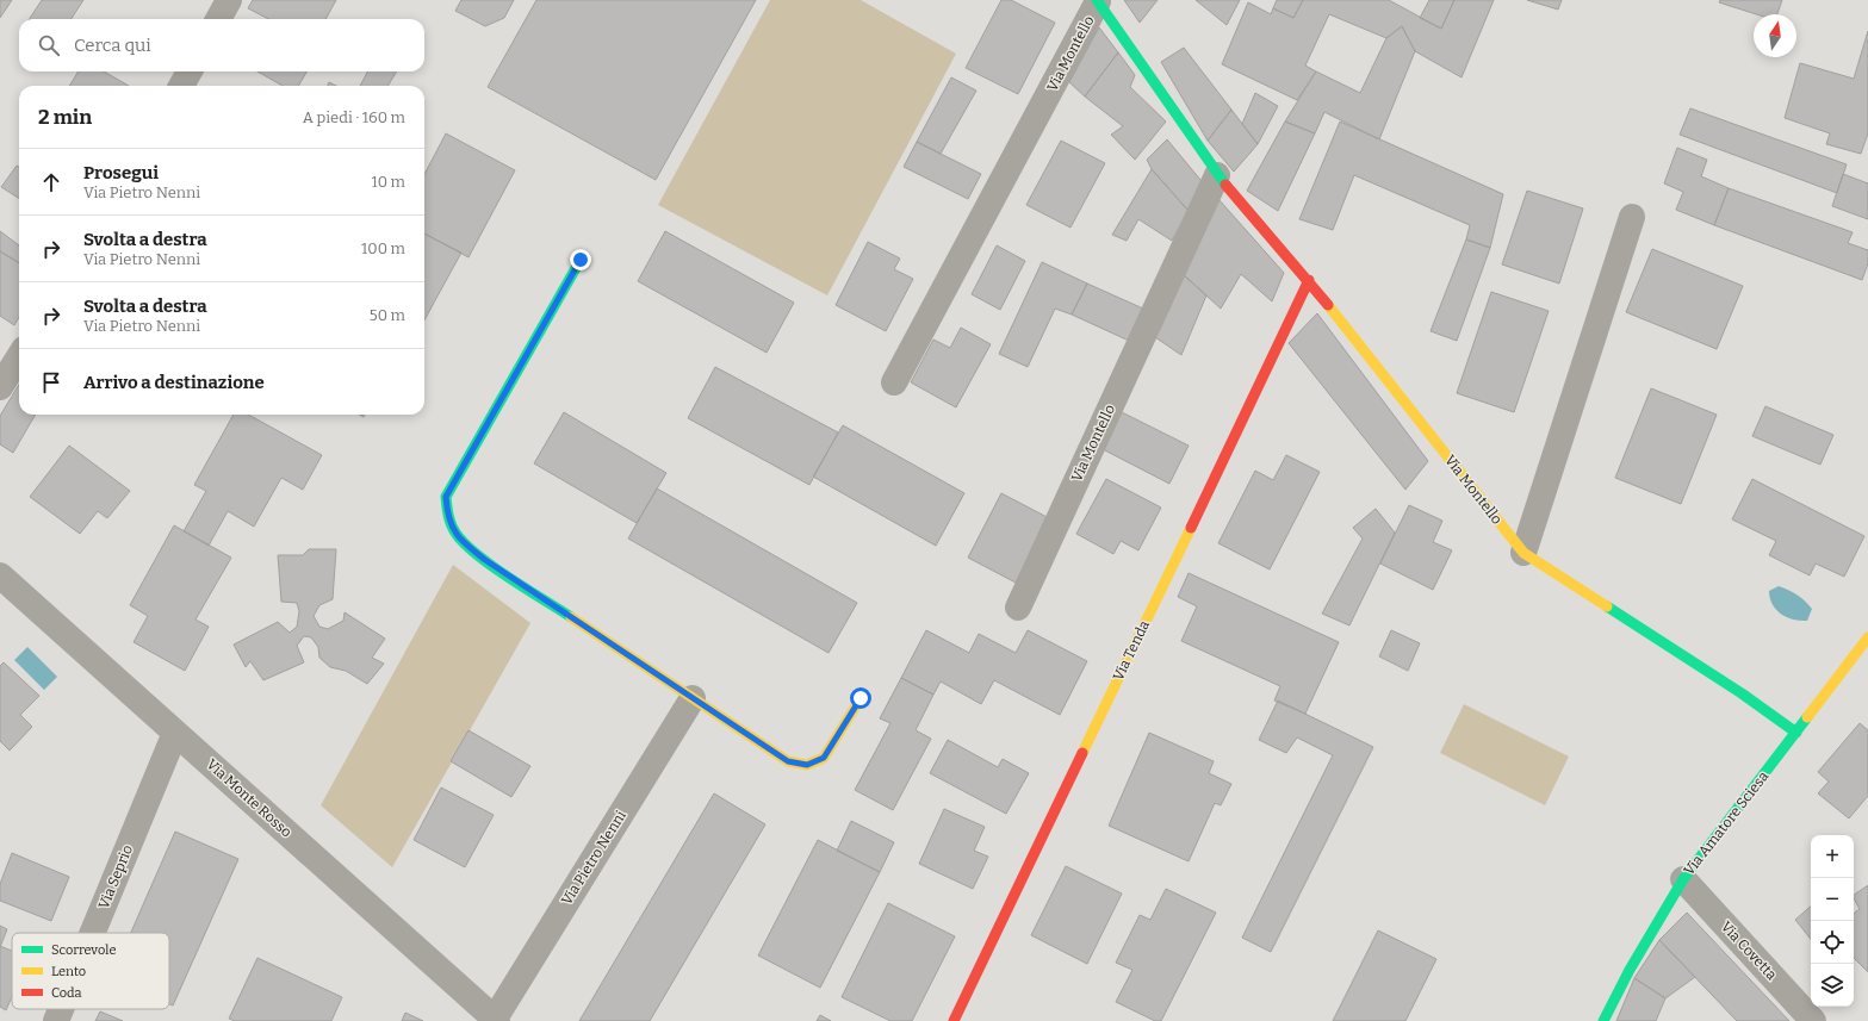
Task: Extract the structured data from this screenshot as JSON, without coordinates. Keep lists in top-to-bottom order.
{
  "streets": {
    "street": [
      "Via Montello",
      "Via Tenda",
      "Via Monte Rosso",
      "Via Amatore Sciesa",
      "Via Pietro Nenni",
      "Via Seprio",
      "Via Covetta"
    ]
  },
  "crossings": [
    ["Via Montello", "Via Tenda"],
    ["Via Montello", "Via Amatore Sciesa"],
    ["Via Monte Rosso", "Via Pietro Nenni"],
    ["Via Monte Rosso", "Via Seprio"],
    ["Via Amatore Sciesa", "Via Covetta"]
  ],
  "legend": ["Scorrevole", "Lento", "Coda"],
  "north": "top",
  "page": {
    "search": "Cerca qui",
    "heading": ["2 min", "A piedi · 160 m"],
    "list": [
      ["Prosegui", "Via Pietro Nenni", "10 m"],
      ["Svolta a destra", "Via Pietro Nenni", "100 m"],
      ["Svolta a destra", "Via Pietro Nenni", "50 m"],
      "Arrivo a destinazione"
    ],
    "map_buttons": ["+", "−"]
  }
}
